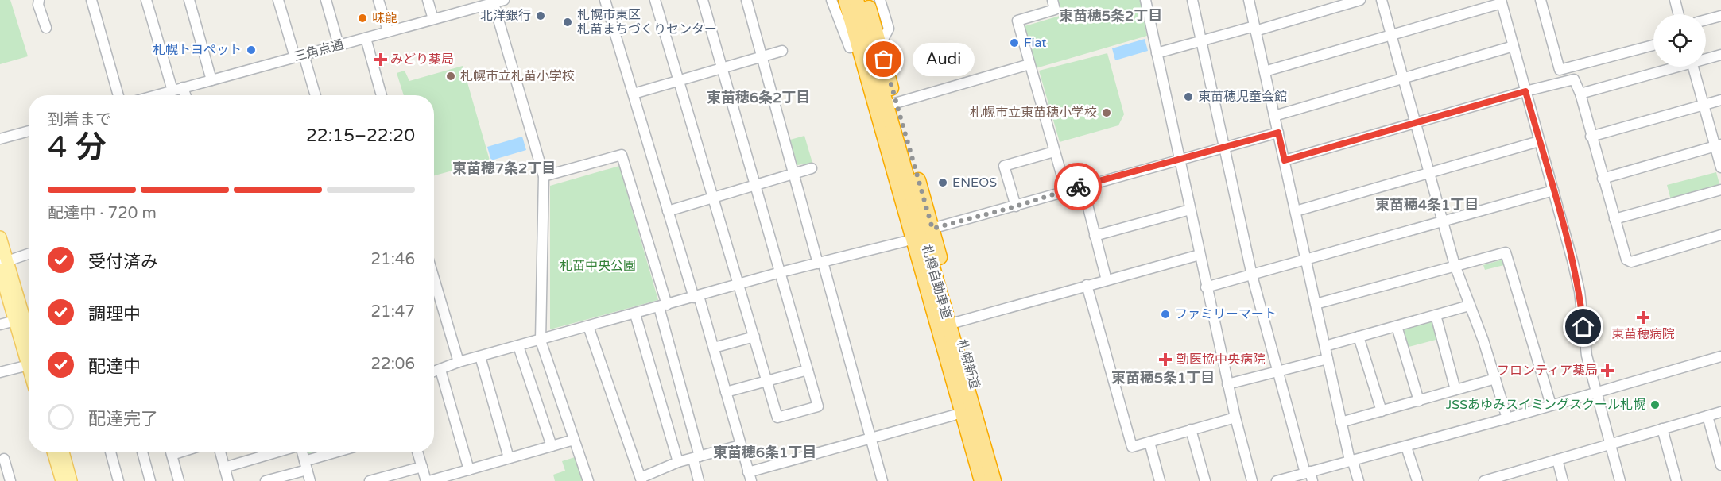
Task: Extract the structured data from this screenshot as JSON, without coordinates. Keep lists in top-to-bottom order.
{
  "streets": {
    "highway": ["札樽自動車道", "札幌新道"],
    "street": ["三角点通"]
  },
  "districts": [
    "東苗穂5条2丁目",
    "東苗穂6条2丁目",
    "東苗穂7条2丁目",
    "東苗穂4条1丁目",
    "東苗穂5条1丁目",
    "東苗穂6条1丁目"
  ],
  "parks": ["札苗中央公園"],
  "places": {
    "other": [
      "北洋銀行",
      "味龍",
      "札幌市東区 札苗まちづくりセンター",
      "Fiat",
      "札幌トヨペット",
      "Audi",
      "札幌市立札苗小学校",
      "東苗穂児童会館",
      "札幌市立東苗穂小学校",
      "ENEOS",
      "ファミリーマート",
      "JSSあゆみスイミングスクール札幌"
    ],
    "health": [
      "みどり薬局",
      "東苗穂病院",
      "勤医協中央病院",
      "フロンティア薬局"
    ]
  },
  "page": {
    "bubble": "Audi",
    "heading": ["4 分", "到着まで", "22:15–22:20"],
    "bar": "配達中 · 720 m",
    "list": [
      ["受付済み", "21:46"],
      ["調理中", "21:47"],
      ["配達中", "22:06"],
      "配達完了"
    ]
  }
}
